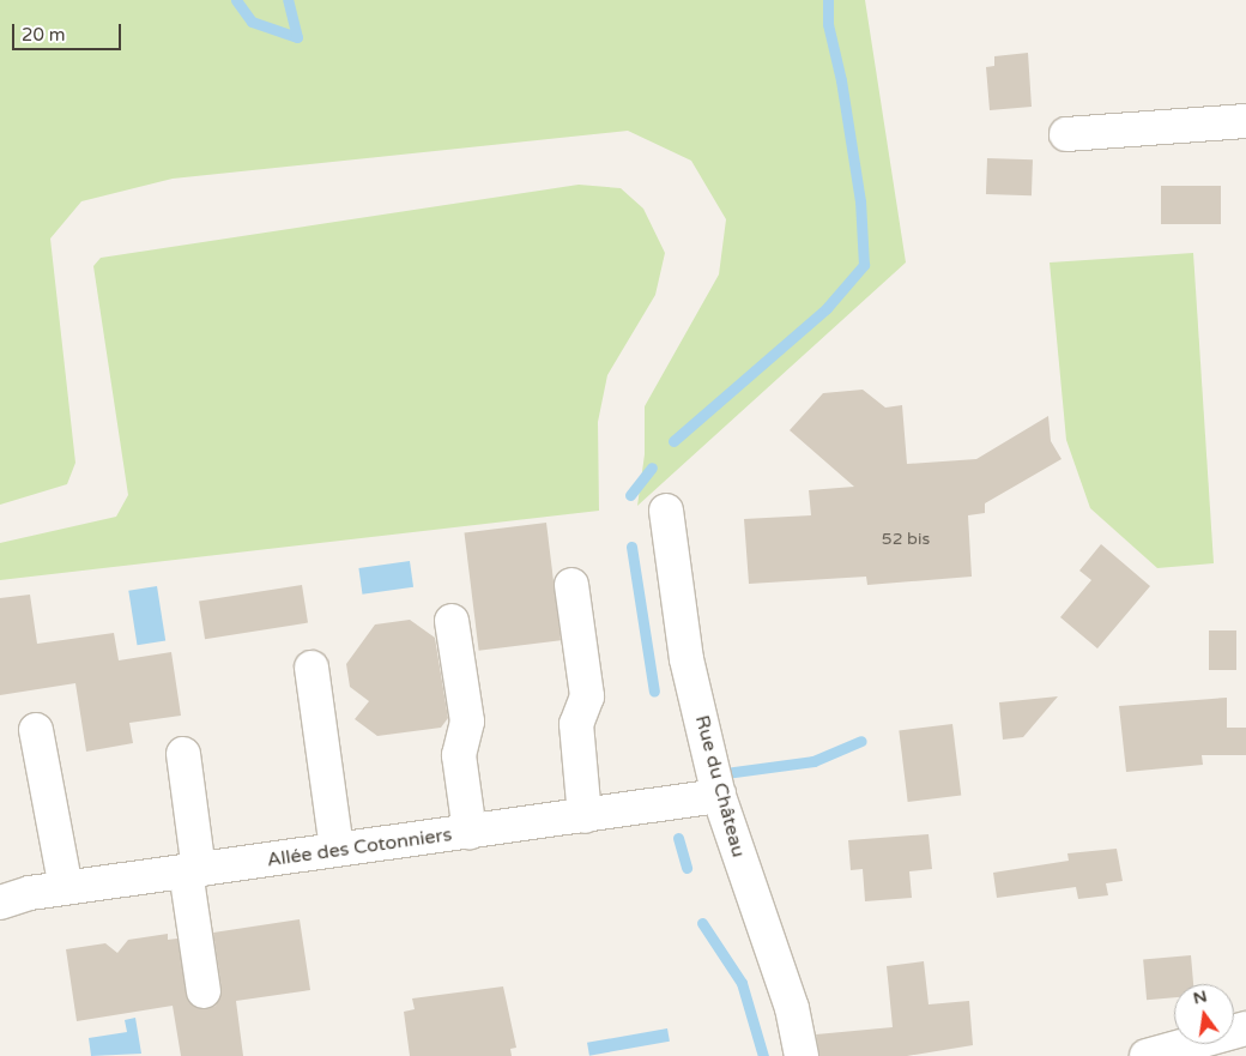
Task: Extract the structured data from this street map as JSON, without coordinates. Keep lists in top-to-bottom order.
{
  "streets": {
    "street": ["Rue du Château", "Allée des Cotonniers"]
  },
  "crossings": [
    ["Rue du Château", "Allée des Cotonniers"]
  ],
  "house_numbers": ["52 bis"],
  "scale_bar": "20 m",
  "north": "top"
}
